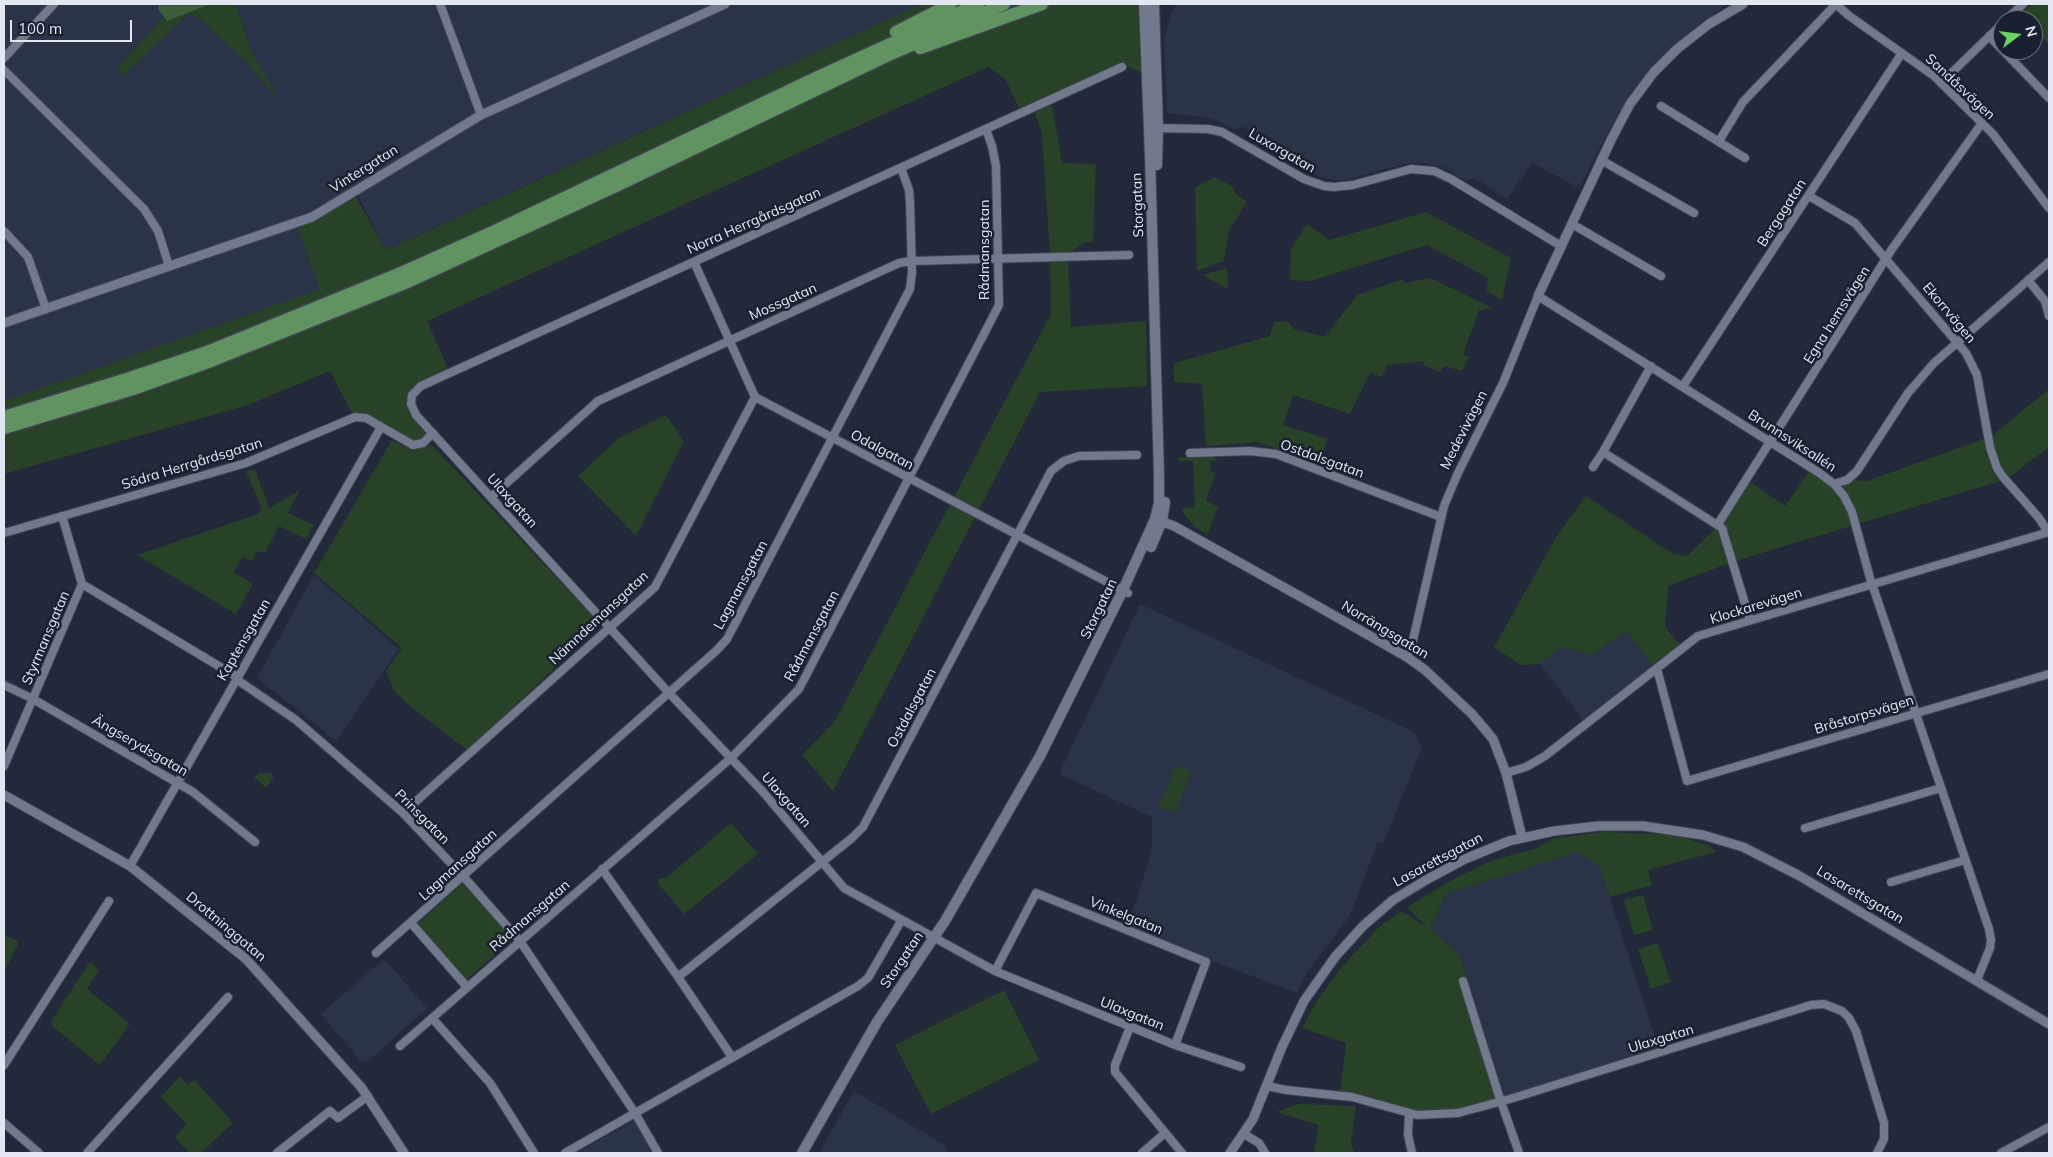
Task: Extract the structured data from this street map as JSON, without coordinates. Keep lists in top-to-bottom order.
{
  "streets": {
    "main road": ["Storgatan"],
    "street": [
      "Sandåsvägen",
      "Luxorgatan",
      "Vintergatan",
      "Bergagatan",
      "Norra Herrgårdsgatan",
      "Rådmansgatan",
      "Mossgatan",
      "Ekorrvägen",
      "Egna hemsvägen",
      "Medevivägen",
      "Brunnsviksallén",
      "Odalgatan",
      "Ostdalsgatan",
      "Södra Herrgårdsgatan",
      "Ulaxgatan",
      "Lagmansgatan",
      "Klockarevägen",
      "Nämndemansgatan",
      "Norrängsgatan",
      "Styrmansgatan",
      "Kaptensgatan",
      "Bråstorpsvägen",
      "Ängserydsgatan",
      "Prinsgatan",
      "Lasarettsgatan",
      "Vinkelgatan",
      "Drottninggatan"
    ]
  },
  "crossings": [
    ["Sandåsvägen", "Bergagatan"],
    ["Sandåsvägen", "Egna hemsvägen"],
    ["Luxorgatan", "Storgatan"],
    ["Luxorgatan", "Medevivägen"],
    ["Storgatan", "Odalgatan"],
    ["Storgatan", "Ulaxgatan"],
    ["Storgatan", "Norrängsgatan"],
    ["Bergagatan", "Ekorrvägen"],
    ["Bergagatan", "Brunnsviksallén"],
    ["Norra Herrgårdsgatan", "Rådmansgatan"],
    ["Norra Herrgårdsgatan", "Ulaxgatan"],
    ["Norra Herrgårdsgatan", "Lagmansgatan"],
    ["Rådmansgatan", "Mossgatan"],
    ["Rådmansgatan", "Odalgatan"],
    ["Rådmansgatan", "Ulaxgatan"],
    ["Rådmansgatan", "Prinsgatan"],
    ["Mossgatan", "Ulaxgatan"],
    ["Mossgatan", "Lagmansgatan"],
    ["Ekorrvägen", "Egna hemsvägen"],
    ["Ekorrvägen", "Klockarevägen"],
    ["Egna hemsvägen", "Brunnsviksallén"],
    ["Medevivägen", "Brunnsviksallén"],
    ["Medevivägen", "Ostdalsgatan"],
    ["Medevivägen", "Norrängsgatan"],
    ["Brunnsviksallén", "Klockarevägen"],
    ["Brunnsviksallén", "Bråstorpsvägen"],
    ["Brunnsviksallén", "Lasarettsgatan"],
    ["Odalgatan", "Ostdalsgatan"],
    ["Odalgatan", "Lagmansgatan"],
    ["Odalgatan", "Nämndemansgatan"],
    ["Ostdalsgatan", "Ulaxgatan"],
    ["Södra Herrgårdsgatan", "Ulaxgatan"],
    ["Södra Herrgårdsgatan", "Styrmansgatan"],
    ["Södra Herrgårdsgatan", "Kaptensgatan"],
    ["Ulaxgatan", "Lagmansgatan"],
    ["Ulaxgatan", "Nämndemansgatan"],
    ["Ulaxgatan", "Lasarettsgatan"],
    ["Ulaxgatan", "Vinkelgatan"],
    ["Lagmansgatan", "Prinsgatan"],
    ["Klockarevägen", "Norrängsgatan"],
    ["Klockarevägen", "Bråstorpsvägen"],
    ["Nämndemansgatan", "Prinsgatan"],
    ["Norrängsgatan", "Lasarettsgatan"],
    ["Styrmansgatan", "Ängserydsgatan"],
    ["Styrmansgatan", "Prinsgatan"],
    ["Kaptensgatan", "Ängserydsgatan"],
    ["Kaptensgatan", "Prinsgatan"],
    ["Kaptensgatan", "Drottninggatan"]
  ],
  "scale_bar": "100 m",
  "north": "right"
}
